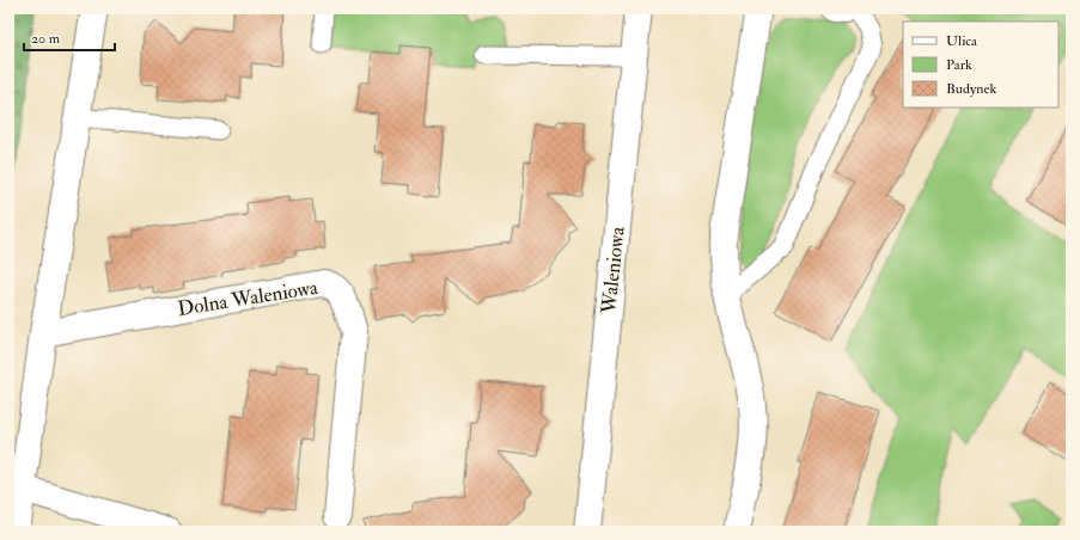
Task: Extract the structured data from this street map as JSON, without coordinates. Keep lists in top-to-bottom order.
{
  "streets": {
    "street": ["Waleniowa", "Dolna Waleniowa"]
  },
  "legend": ["Ulica", "Park", "Budynek"],
  "scale_bar": "20 m"
}
